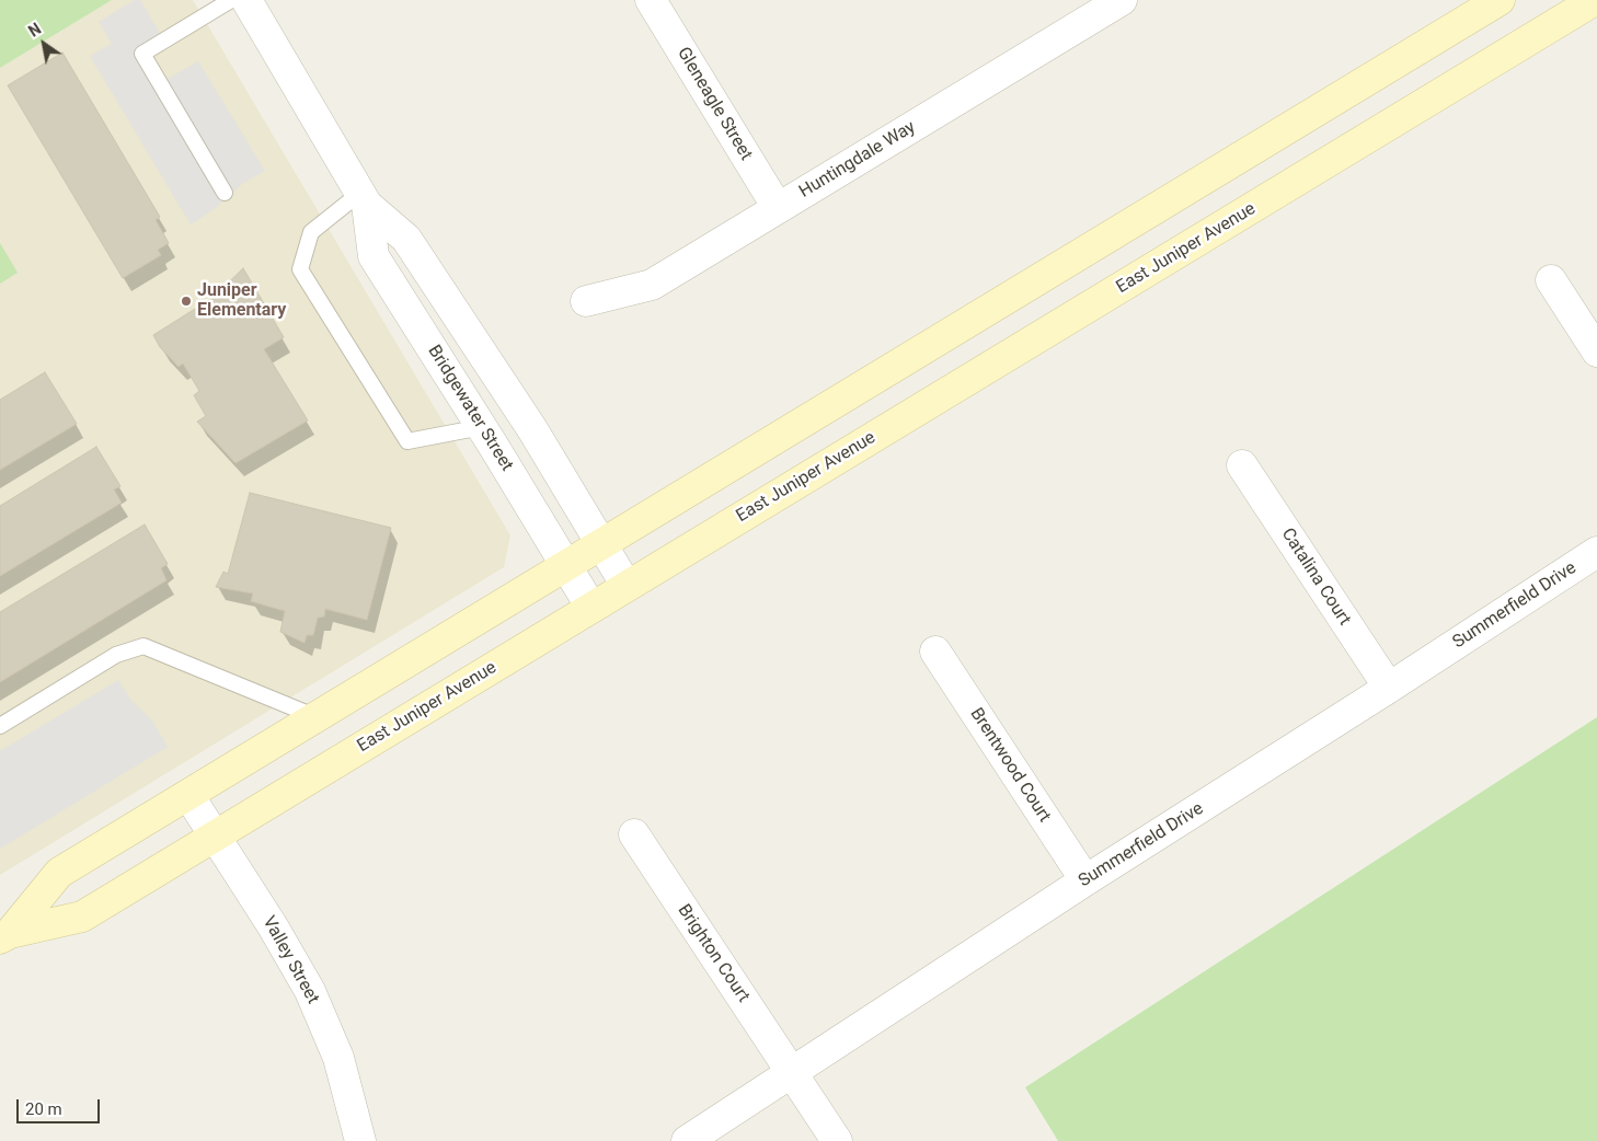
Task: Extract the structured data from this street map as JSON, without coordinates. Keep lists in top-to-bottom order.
{
  "streets": {
    "street": [
      "Gleneagle Street",
      "Huntingdale Way",
      "East Juniper Avenue",
      "Bridgewater Street",
      "Catalina Court",
      "Summerfield Drive",
      "Brentwood Court",
      "Brighton Court",
      "Valley Street"
    ]
  },
  "crossings": [
    ["Gleneagle Street", "Huntingdale Way"],
    ["East Juniper Avenue", "Bridgewater Street"],
    ["East Juniper Avenue", "Valley Street"],
    ["Catalina Court", "Summerfield Drive"],
    ["Summerfield Drive", "Brentwood Court"],
    ["Summerfield Drive", "Brighton Court"]
  ],
  "places": ["Juniper Elementary"],
  "scale_bar": "20 m",
  "north": "top left"
}
